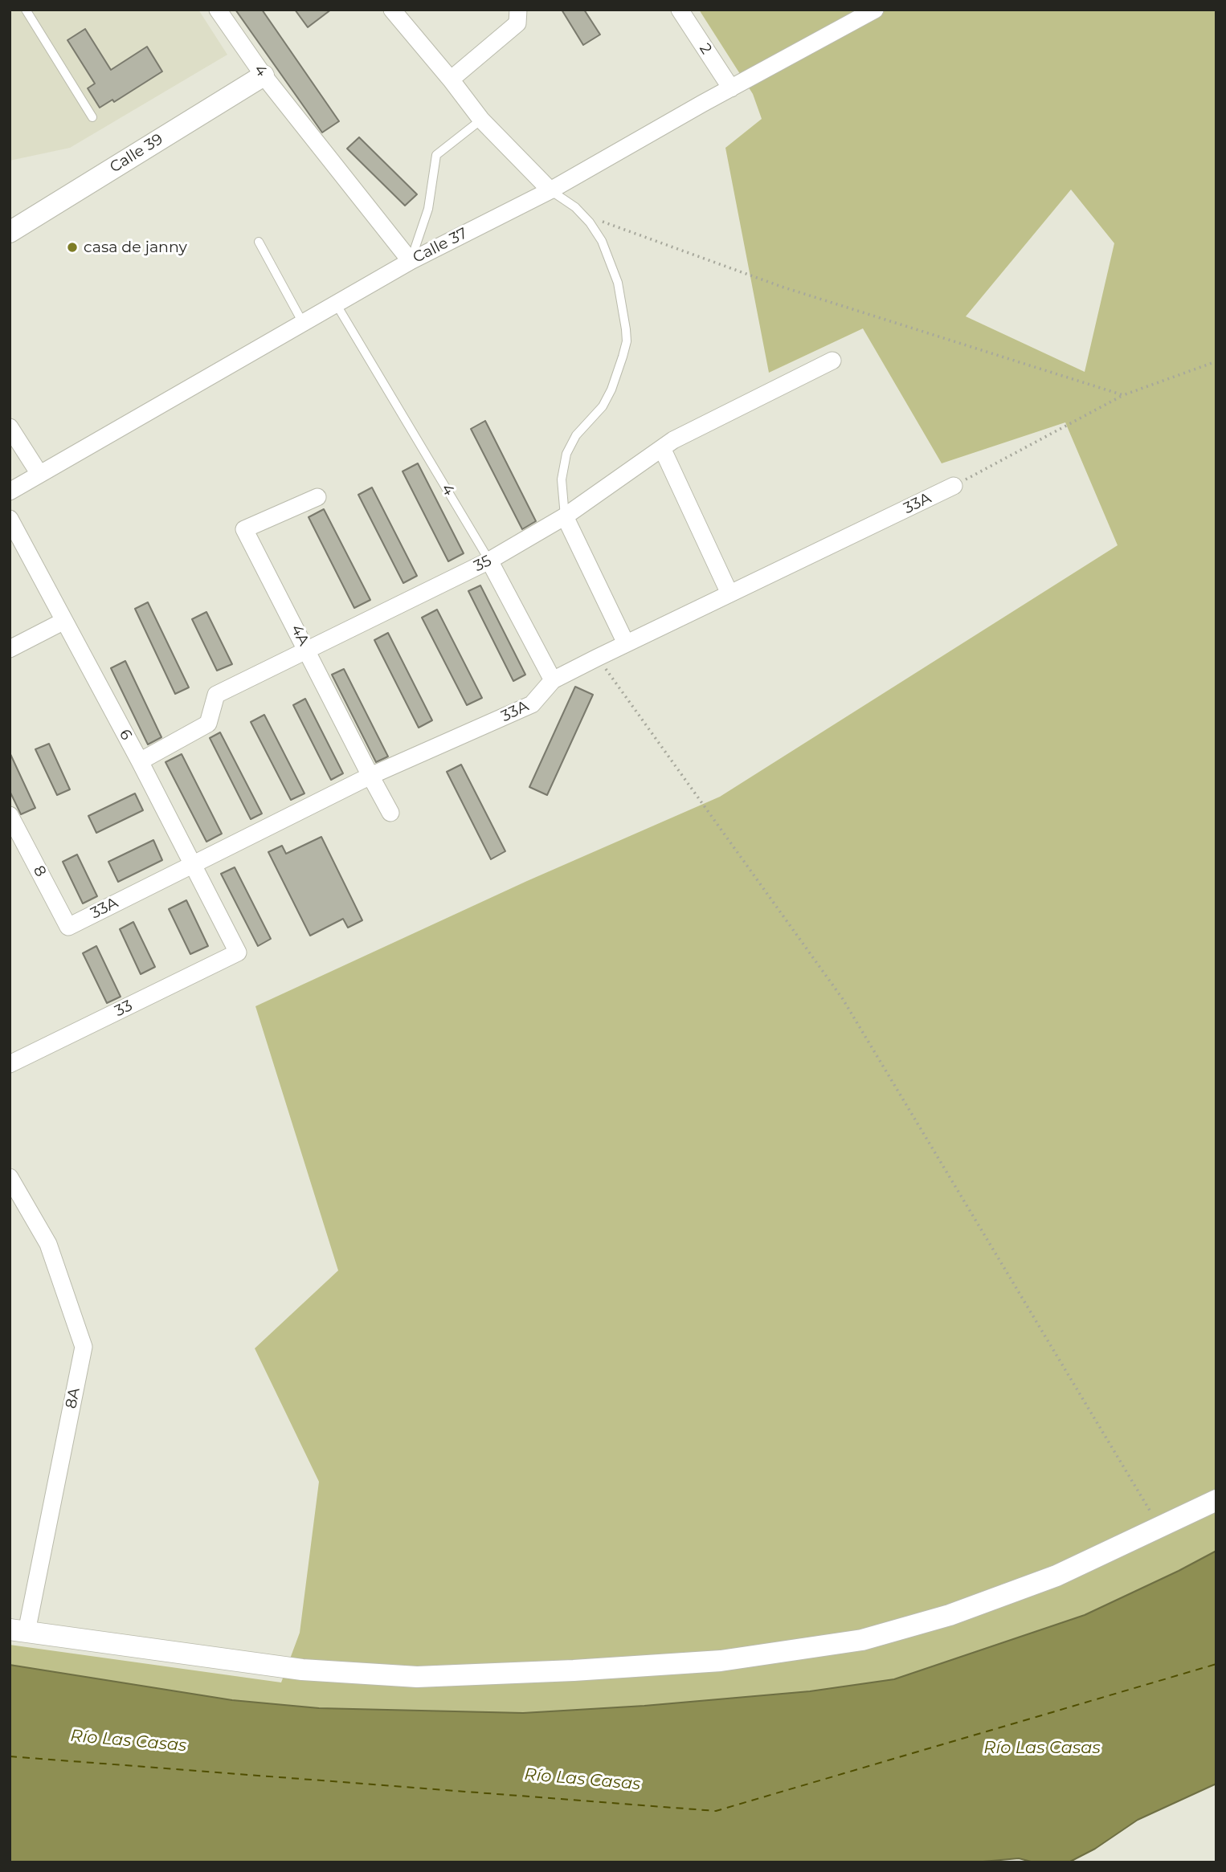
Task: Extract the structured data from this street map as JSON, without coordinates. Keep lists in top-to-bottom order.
{
  "streets": {
    "street": [
      "2",
      "4",
      "Calle 39",
      "Calle 37",
      "33A",
      "35",
      "4A",
      "6",
      "8",
      "33",
      "8A"
    ]
  },
  "crossings": [
    ["2", "Calle 37"],
    ["4", "Calle 39"],
    ["4", "Calle 37"],
    ["4", "33A"],
    ["4", "35"],
    ["33A", "4A"],
    ["33A", "6"],
    ["33A", "8"],
    ["35", "4A"],
    ["35", "6"],
    ["6", "33"]
  ],
  "water": ["Río Las Casas"],
  "places": ["casa de janny"]
}
